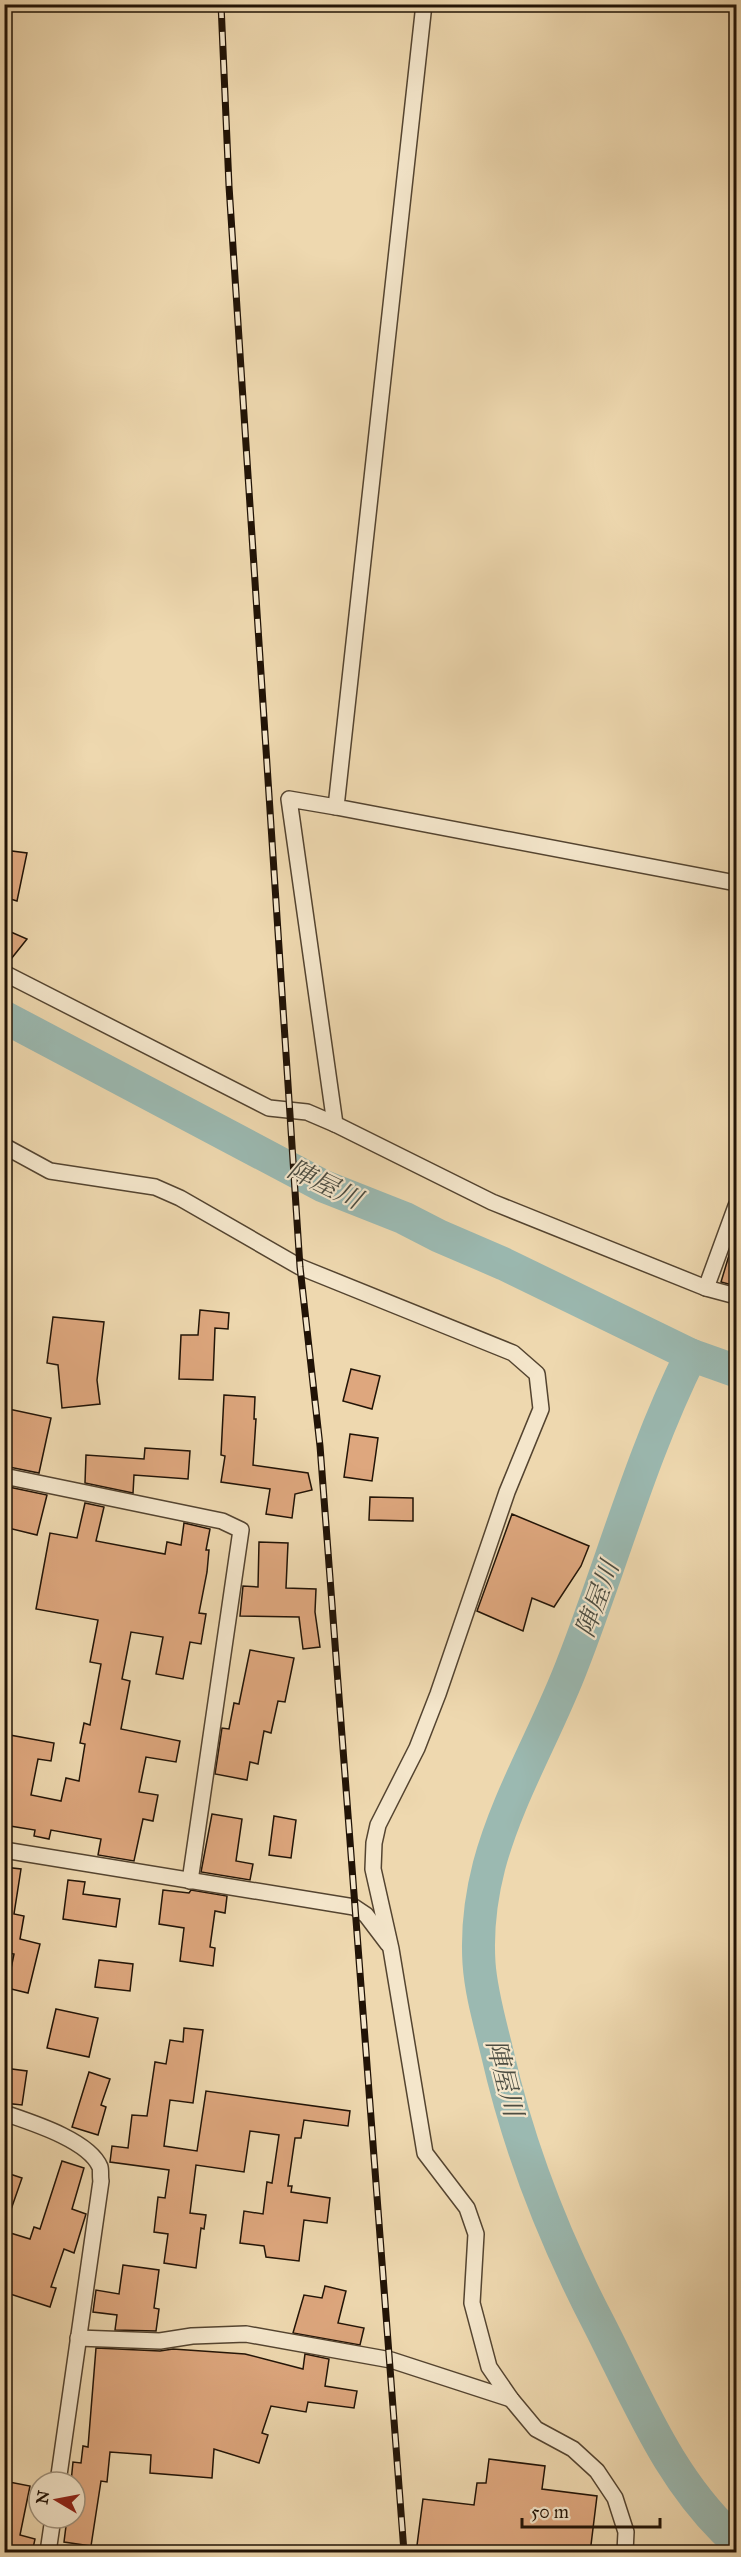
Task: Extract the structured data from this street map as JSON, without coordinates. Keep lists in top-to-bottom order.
{
  "water": ["陣屋川"],
  "scale_bar": "50 m",
  "north": "left"
}
